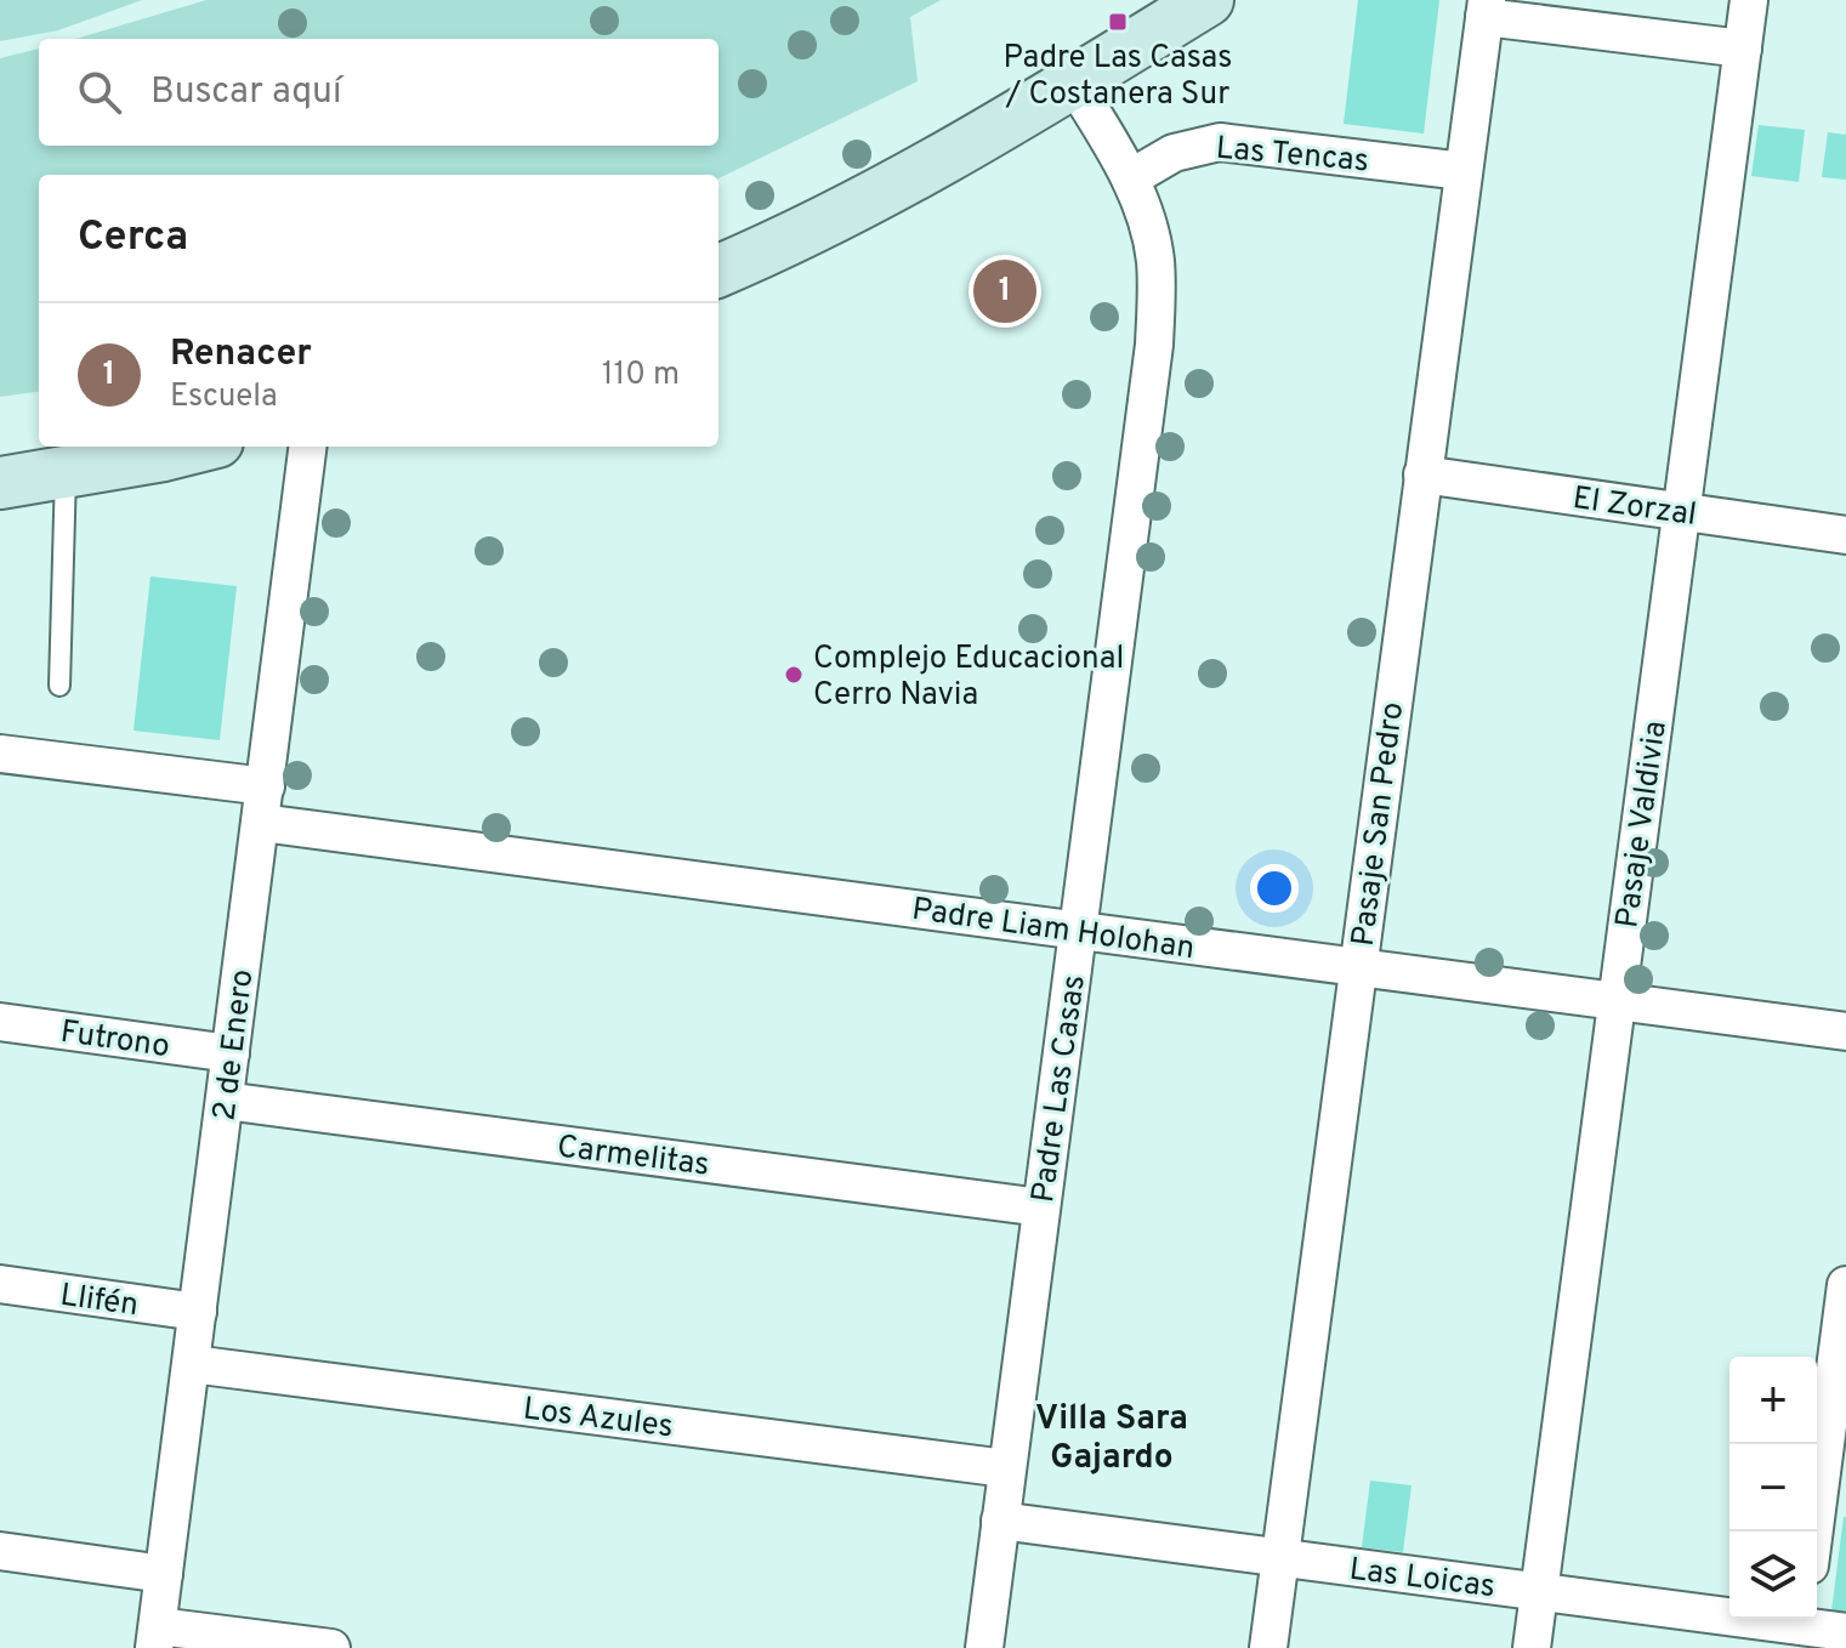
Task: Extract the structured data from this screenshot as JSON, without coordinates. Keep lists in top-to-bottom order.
{
  "streets": {
    "street": [
      "Las Tencas",
      "El Zorzal",
      "Pasaje San Pedro",
      "Pasaje Valdivia",
      "Padre Liam Holohan",
      "Futrono",
      "2 de Enero",
      "Padre Las Casas",
      "Carmelitas",
      "Llifén",
      "Los Azules",
      "Las Loicas"
    ]
  },
  "crossings": [
    ["Las Tencas", "Pasaje San Pedro"],
    ["Las Tencas", "Padre Las Casas"],
    ["El Zorzal", "Pasaje San Pedro"],
    ["El Zorzal", "Pasaje Valdivia"],
    ["Pasaje San Pedro", "Padre Liam Holohan"],
    ["Pasaje San Pedro", "Las Loicas"],
    ["Pasaje Valdivia", "Padre Liam Holohan"],
    ["Pasaje Valdivia", "Las Loicas"],
    ["Padre Liam Holohan", "2 de Enero"],
    ["Padre Liam Holohan", "Padre Las Casas"],
    ["Futrono", "2 de Enero"],
    ["2 de Enero", "Carmelitas"],
    ["2 de Enero", "Llifén"],
    ["2 de Enero", "Los Azules"],
    ["Padre Las Casas", "Carmelitas"],
    ["Padre Las Casas", "Los Azules"],
    ["Padre Las Casas", "Las Loicas"]
  ],
  "districts": ["Villa Sara Gajardo"],
  "places": {
    "transit": ["Padre Las Casas / Costanera Sur"],
    "other": ["Complejo Educacional Cerro Navia"]
  },
  "page": {
    "search": "Buscar aquí",
    "heading": "Cerca",
    "pins": "1",
    "list": [
      {
        "mark": "1",
        "name": "Renacer",
        "note": "Escuela",
        "value": "110 m"
      }
    ],
    "map_buttons": ["+", "−"]
  }
}
